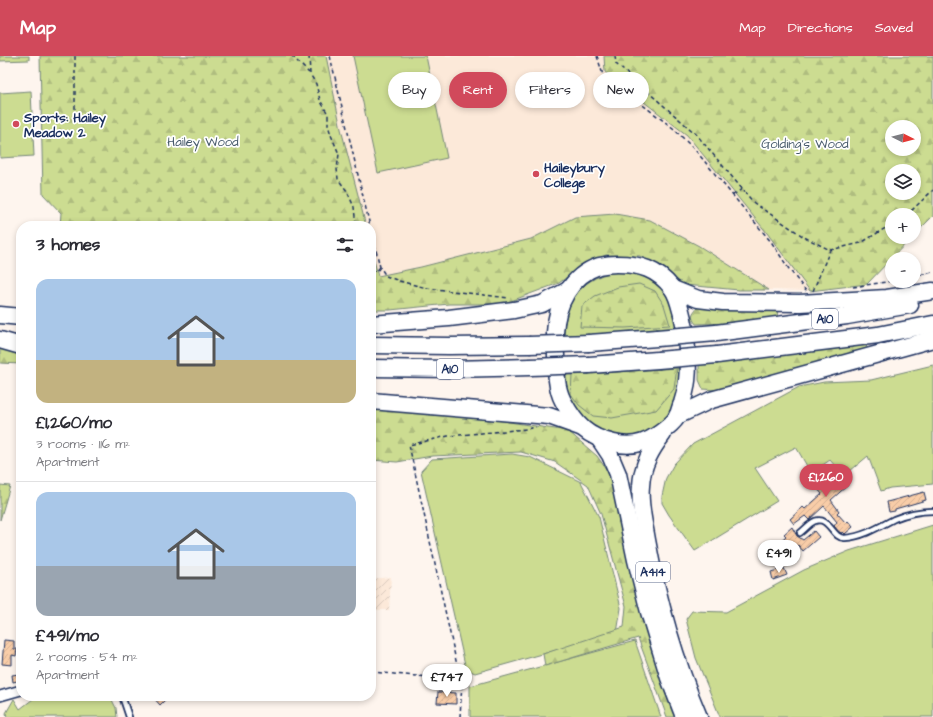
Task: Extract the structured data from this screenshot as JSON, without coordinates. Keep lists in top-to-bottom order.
{
  "streets": {
    "highway": ["A10", "A414"]
  },
  "parks": ["Hailey Wood", "Golding's Wood"],
  "places": ["Sports: Hailey Meadow 2", "Haileybury College"],
  "north": "right",
  "page": {
    "header": "Map",
    "nav": ["Map", "Directions", "Saved"],
    "chip": [
      "Buy",
      "Rent",
      "Filters",
      "New"
    ],
    "map_buttons": ["+", "−"],
    "heading": "3 homes",
    "list": [
      {
        "name": "£1,260/mo",
        "note": "3 rooms · 116 m² · Apartment"
      },
      {
        "name": "£491/mo",
        "note": "2 rooms · 54 m² · Apartment"
      }
    ],
    "price": ["£1,260", "£491", "£747"]
  }
}
